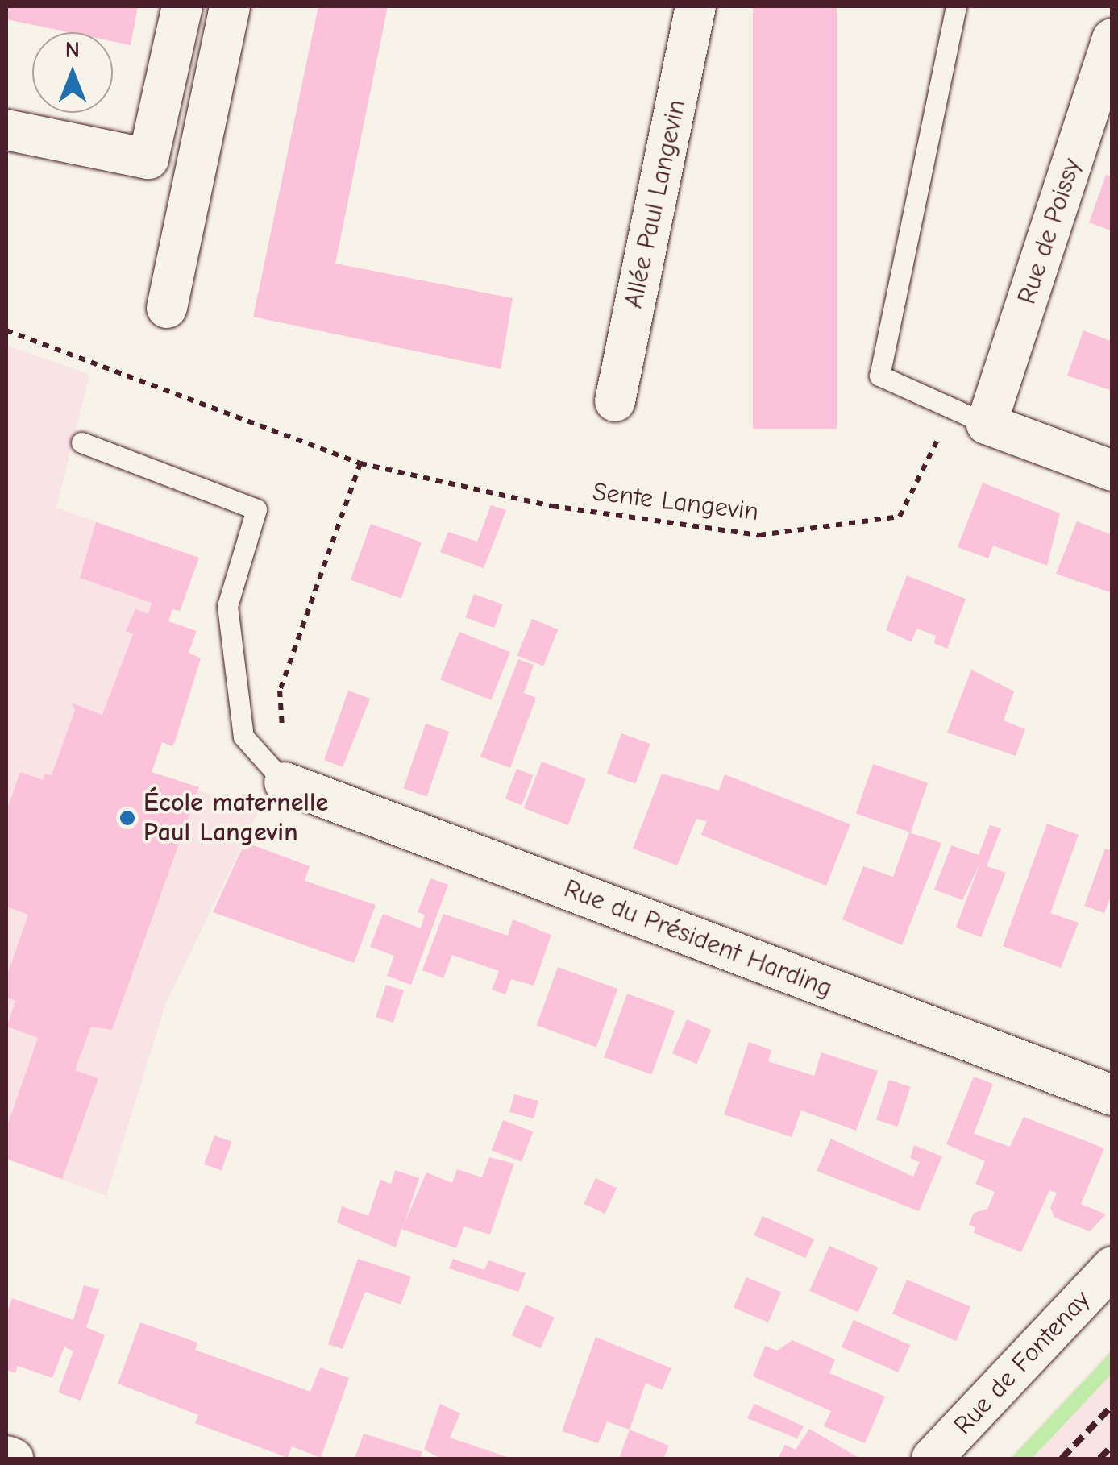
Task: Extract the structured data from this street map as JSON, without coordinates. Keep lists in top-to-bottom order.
{
  "streets": {
    "street": [
      "Allée Paul Langevin",
      "Rue de Poissy",
      "Rue du Président Harding",
      "Rue de Fontenay"
    ],
    "path": ["Sente Langevin"]
  },
  "crossings": [
    ["Rue de Poissy", "Sente Langevin"]
  ],
  "places": ["École maternelle Paul Langevin"],
  "north": "top"
}
